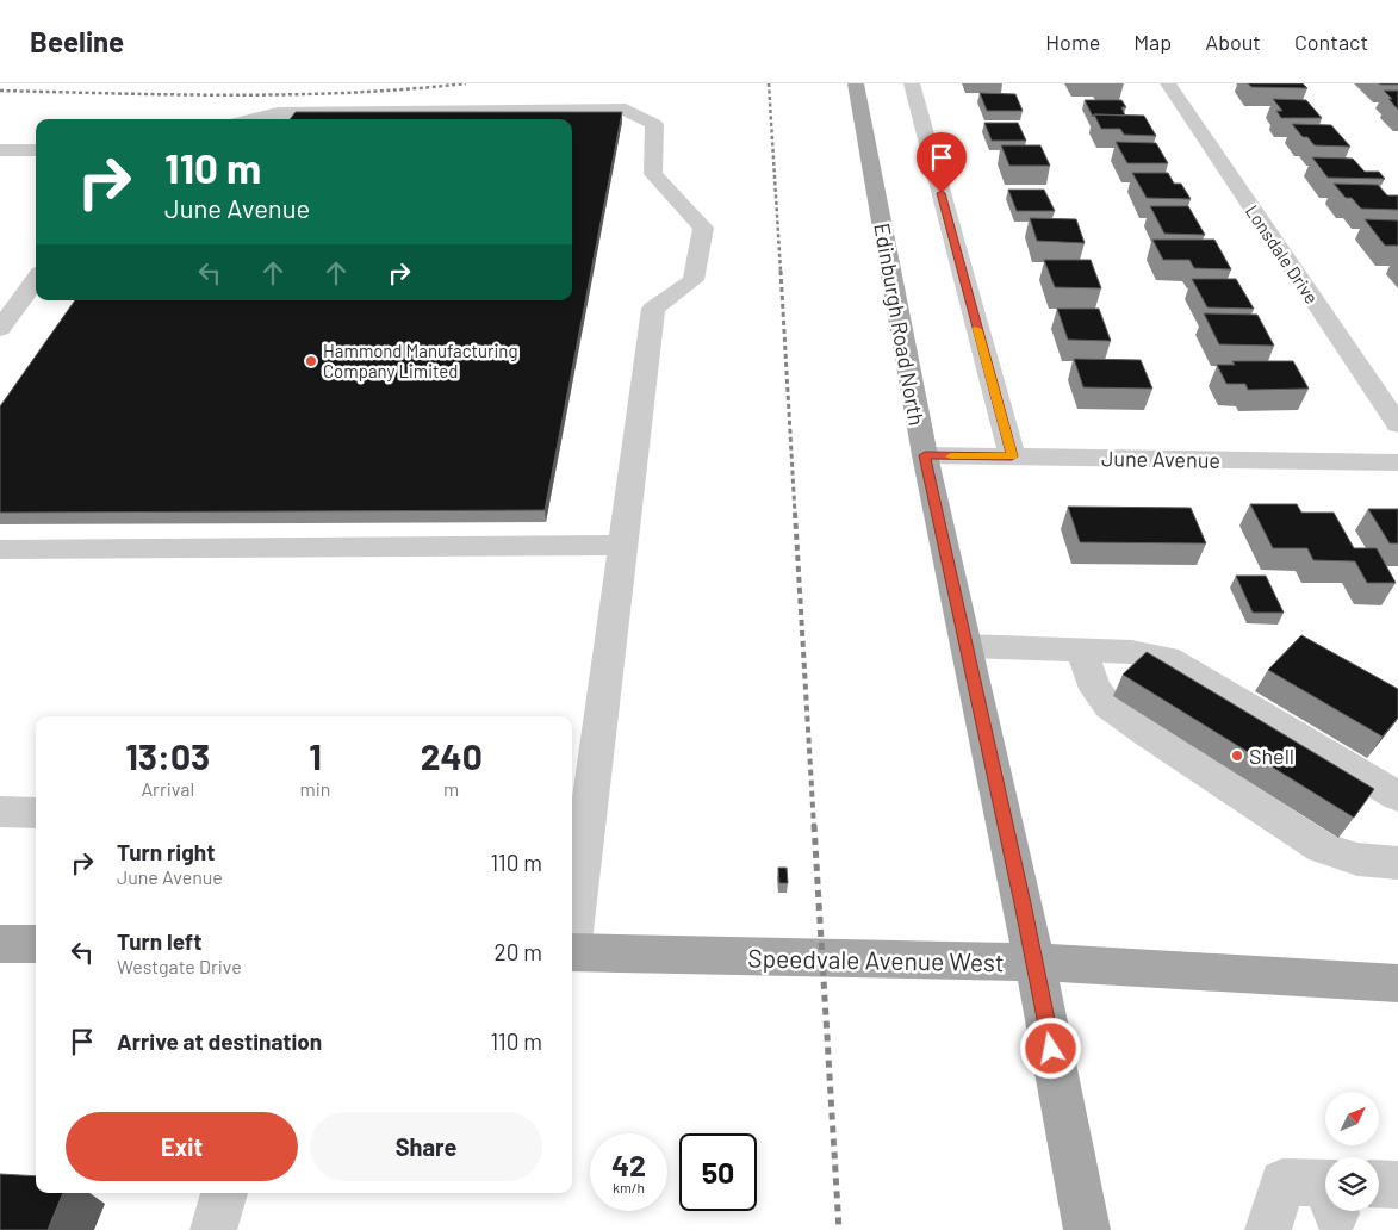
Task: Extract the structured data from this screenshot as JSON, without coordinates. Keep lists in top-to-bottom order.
{
  "streets": {
    "main road": ["Edinburgh Road North", "Speedvale Avenue West"],
    "street": ["Lonsdale Drive", "June Avenue"]
  },
  "crossings": [
    ["Edinburgh Road North", "June Avenue"],
    ["Edinburgh Road North", "Speedvale Avenue West"]
  ],
  "places": ["Hammond Manufacturing Company Limited", "Shell"],
  "north": "top right",
  "page": {
    "header": "Beeline",
    "nav": [
      "Home",
      "Map",
      "About",
      "Contact"
    ],
    "turn": ["110 m", "June Avenue"],
    "eta": [
      "13:03",
      "Arrival",
      "1",
      "min",
      "240",
      "m"
    ],
    "list": [
      {
        "name": "Turn right",
        "note": "June Avenue",
        "value": "110 m"
      },
      {
        "name": "Turn left",
        "note": "Westgate Drive",
        "value": "20 m"
      },
      {
        "name": "Arrive at destination",
        "value": "110 m"
      }
    ],
    "buttons": ["Exit", "Share"],
    "speed": "42 km/h",
    "limit": "50"
  }
}
